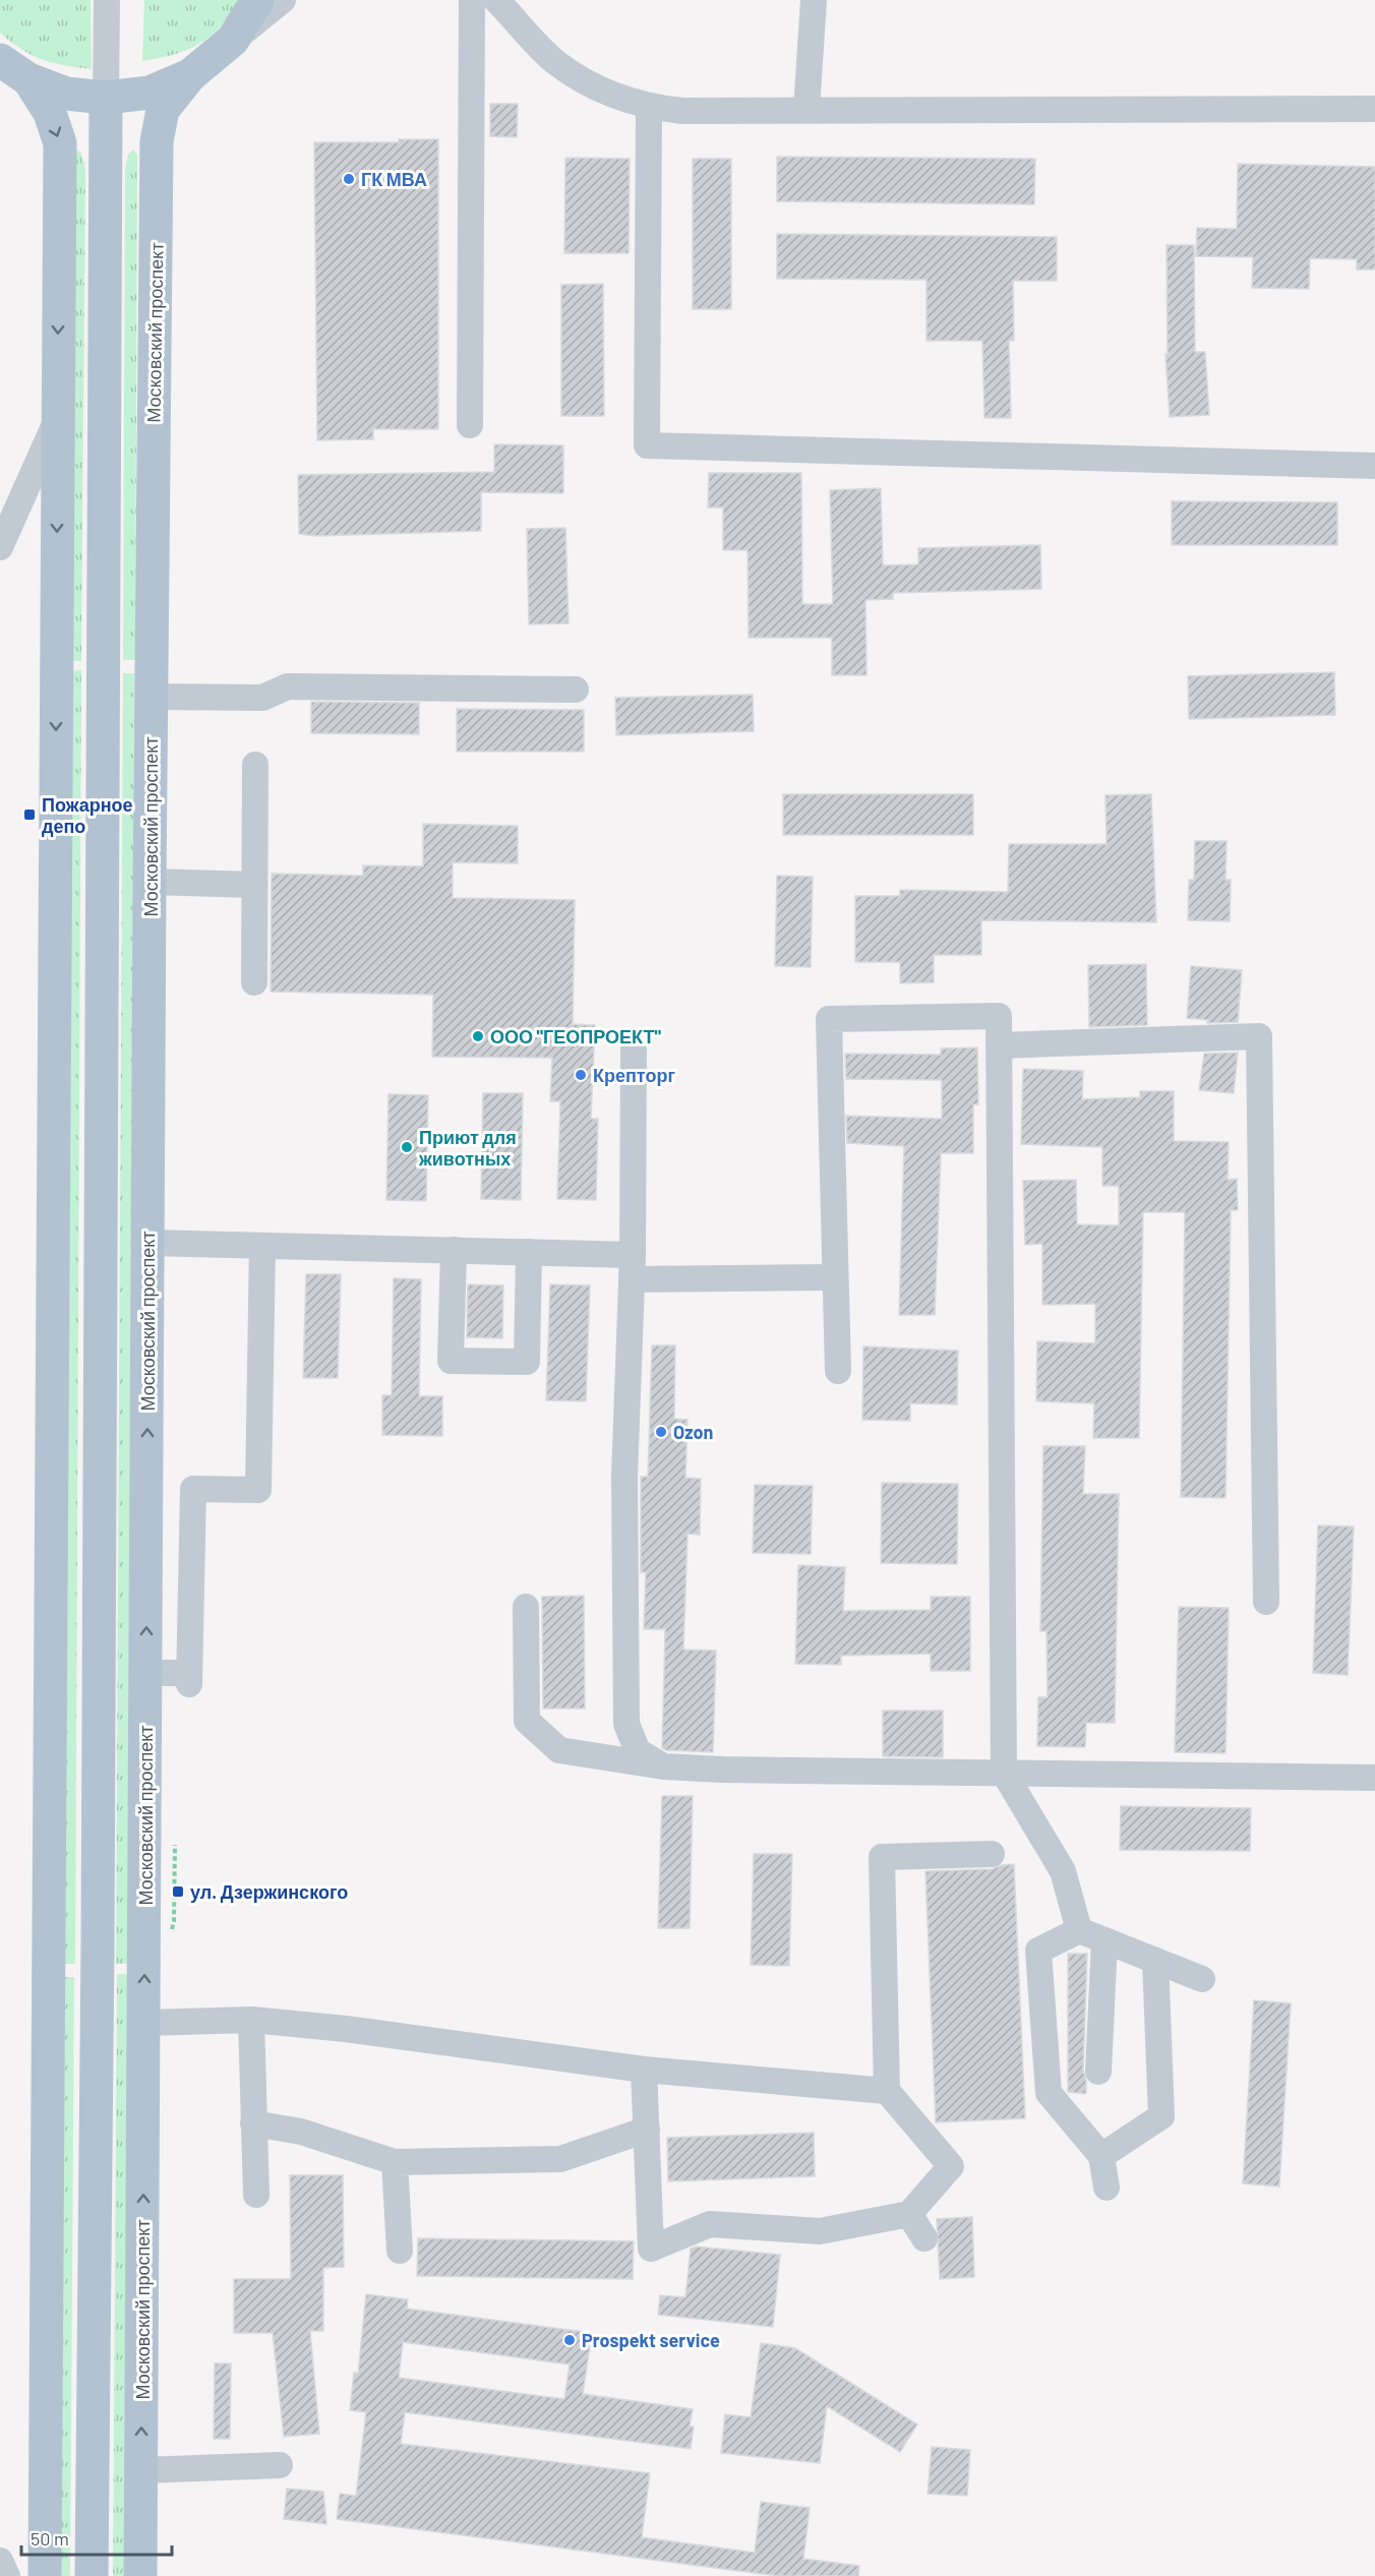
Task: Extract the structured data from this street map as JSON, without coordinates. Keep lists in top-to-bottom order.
{
  "streets": {
    "main road": ["Московский проспект"]
  },
  "places": {
    "other": [
      "ГК МВА",
      "ООО \"ГЕОПРОЕКТ\"",
      "Крепторг",
      "Приют для животных",
      "Ozon",
      "Prospekt service"
    ],
    "transit": ["Пожарное депо", "ул. Дзержинского"]
  },
  "scale_bar": "50 m"
}
